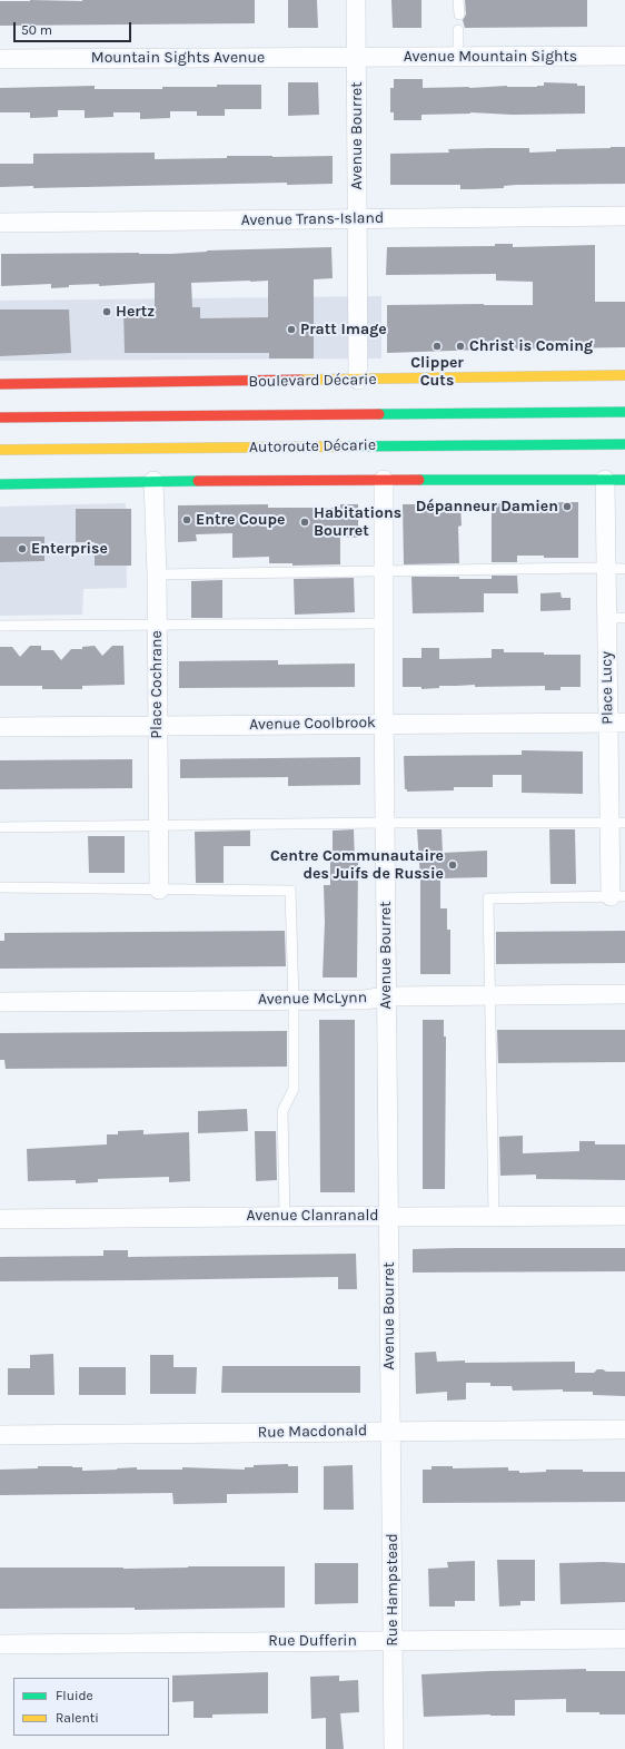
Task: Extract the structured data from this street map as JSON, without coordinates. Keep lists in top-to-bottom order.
{
  "streets": {
    "main road": ["Boulevard Décarie", "Autoroute Décarie"],
    "street": [
      "Avenue Mountain Sights",
      "Mountain Sights Avenue",
      "Avenue Bourret",
      "Avenue Trans-Island",
      "Place Cochrane",
      "Place Lucy",
      "Avenue Coolbrook",
      "Avenue McLynn",
      "Avenue Clanranald",
      "Rue Macdonald",
      "Rue Hampstead",
      "Rue Dufferin"
    ]
  },
  "crossings": [
    ["Avenue Mountain Sights", "Mountain Sights Avenue"],
    ["Avenue Mountain Sights", "Avenue Bourret"],
    ["Mountain Sights Avenue", "Avenue Bourret"],
    ["Avenue Bourret", "Avenue Trans-Island"],
    ["Avenue Bourret", "Boulevard Décarie"],
    ["Avenue Bourret", "Avenue Coolbrook"],
    ["Avenue Bourret", "Avenue McLynn"],
    ["Avenue Bourret", "Avenue Clanranald"],
    ["Avenue Bourret", "Rue Macdonald"],
    ["Avenue Bourret", "Rue Hampstead"],
    ["Place Cochrane", "Avenue Coolbrook"],
    ["Place Lucy", "Avenue Coolbrook"],
    ["Rue Macdonald", "Rue Hampstead"],
    ["Rue Hampstead", "Rue Dufferin"]
  ],
  "places": [
    "Hertz",
    "Pratt Image",
    "Clipper Cuts",
    "Christ is Coming",
    "Dépanneur Damien",
    "Entre Coupe",
    "Habitations Bourret",
    "Enterprise",
    "Centre Communautaire des Juifs de Russie"
  ],
  "legend": ["Fluide", "Ralenti"],
  "scale_bar": "50 m"
}
